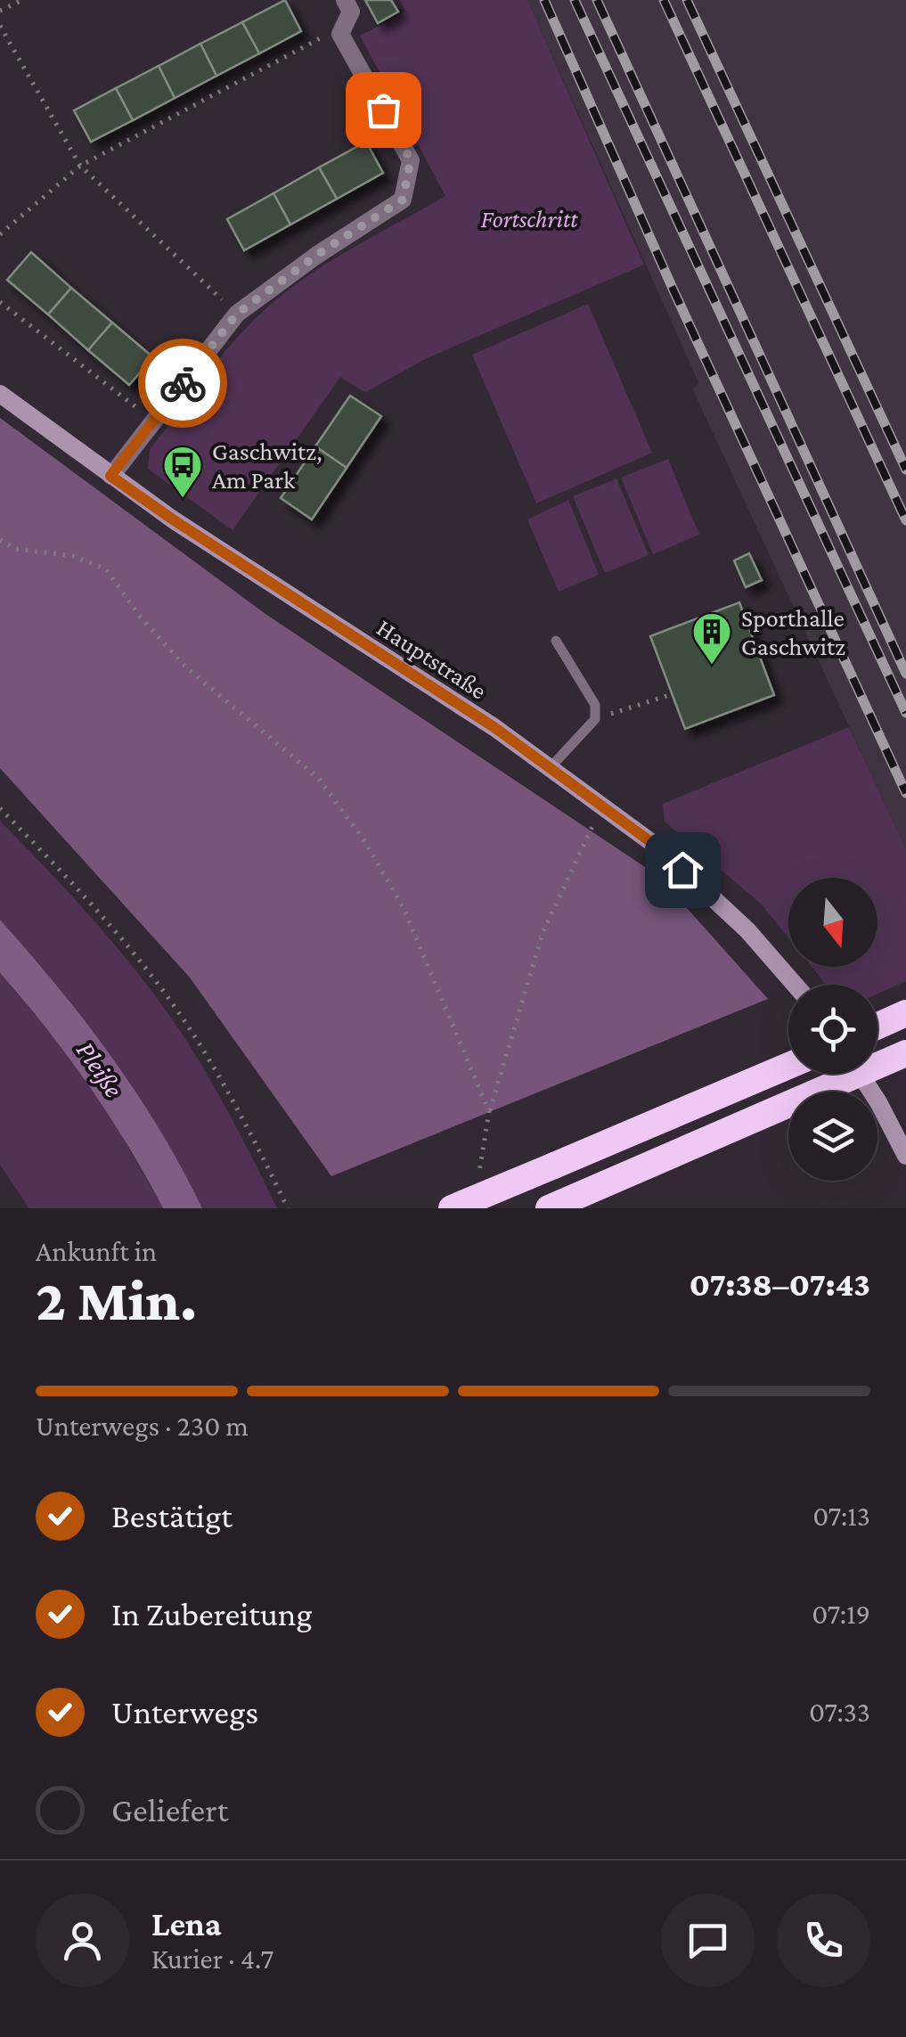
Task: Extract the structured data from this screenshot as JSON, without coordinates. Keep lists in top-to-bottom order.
{
  "streets": {
    "main road": ["Hauptstraße"]
  },
  "water": ["Pleiße"],
  "parks": ["Fortschritt"],
  "places": {
    "bus stop": ["Gaschwitz, Am Park"],
    "building": ["Sporthalle Gaschwitz"]
  },
  "north": "bottom",
  "page": {
    "heading": ["2 Min.", "Ankunft in", "07:38–07:43"],
    "panel": ["Lena", "Kurier · 4.7"],
    "bar": "Unterwegs · 230 m",
    "list": [
      ["Bestätigt", "07:13"],
      ["In Zubereitung", "07:19"],
      ["Unterwegs", "07:33"],
      "Geliefert"
    ]
  }
}
